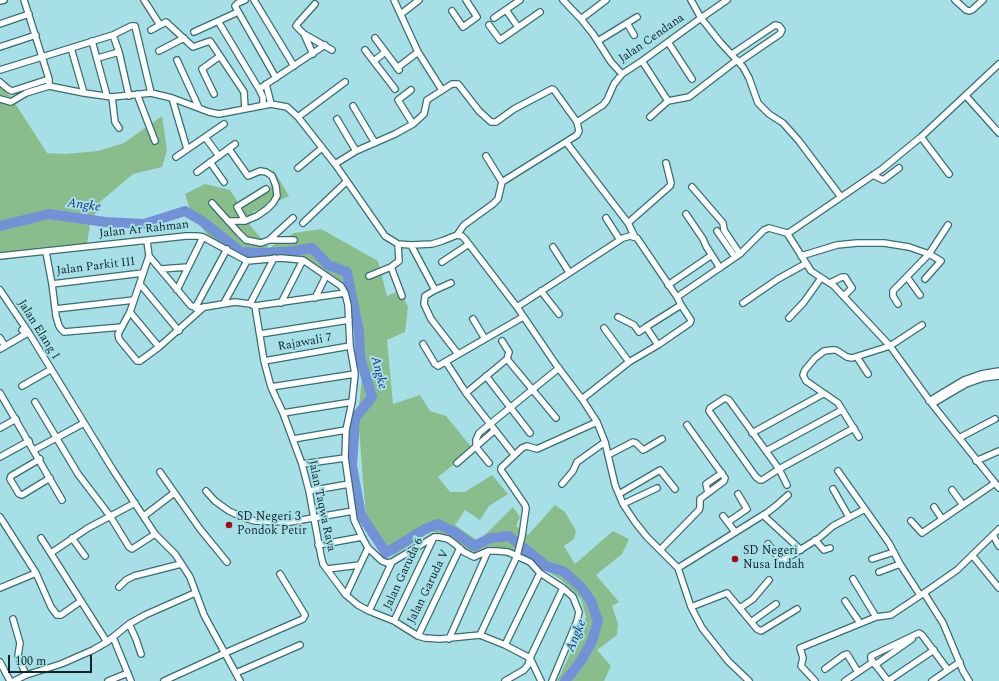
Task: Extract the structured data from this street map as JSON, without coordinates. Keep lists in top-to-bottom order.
{
  "streets": {
    "street": [
      "Jalan Cendana",
      "Jalan Ar Rahman",
      "Jalan Parkit III",
      "Jalan Elang I",
      "Rajawali 7",
      "Jalan Taqwa Raya",
      "Jalan Garuda 6",
      "Jalan Garuda V"
    ]
  },
  "crossings": [
    ["Rajawali 7", "Jalan Taqwa Raya"],
    ["Jalan Taqwa Raya", "Jalan Garuda 6"],
    ["Jalan Taqwa Raya", "Jalan Garuda V"]
  ],
  "water": ["Angke"],
  "places": ["SD Negeri 3 Pondok Petir", "SD Negeri Nusa Indah"],
  "scale_bar": "100 m"
}
